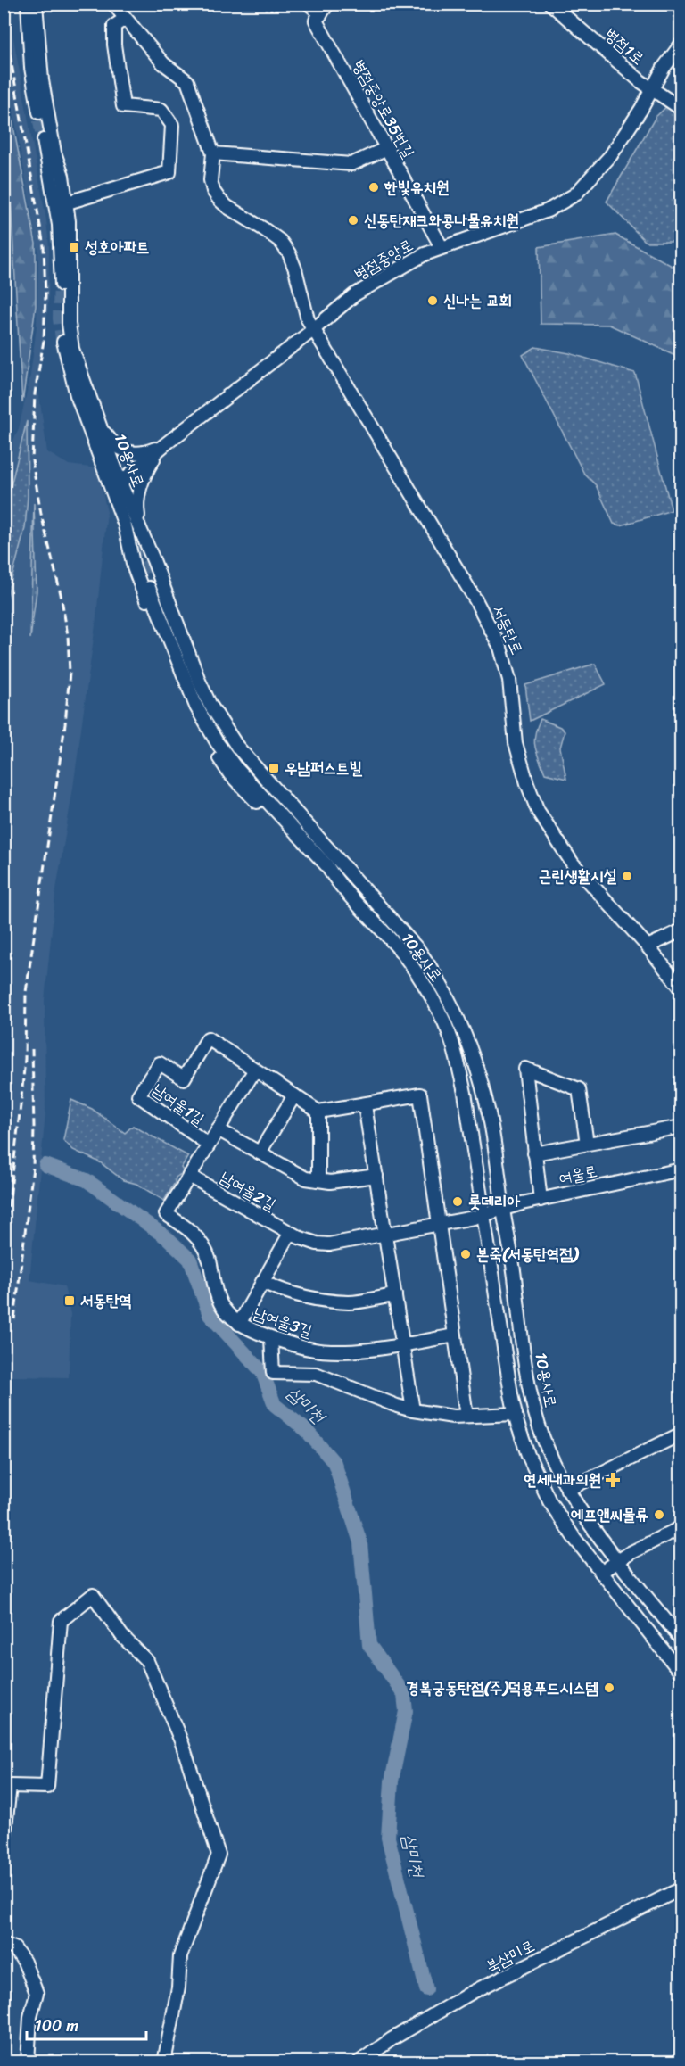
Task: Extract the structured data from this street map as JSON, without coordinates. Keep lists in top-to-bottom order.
{
  "streets": {
    "street": [
      "병점1로",
      "병점중앙로35번길",
      "병점중앙로",
      "10용사로",
      "서동탄로",
      "남여울1길",
      "여울로",
      "남여울2길",
      "남여울3길",
      "북삼미로"
    ]
  },
  "crossings": [
    ["병점1로", "병점중앙로"],
    ["병점중앙로35번길", "병점중앙로"],
    ["병점중앙로", "10용사로"],
    ["병점중앙로", "서동탄로"],
    ["10용사로", "여울로"],
    ["10용사로", "남여울2길"],
    ["남여울1길", "남여울2길"],
    ["남여울1길", "남여울3길"],
    ["여울로", "남여울2길"],
    ["남여울2길", "남여울3길"]
  ],
  "water": ["삼미천"],
  "places": {
    "other": [
      "한빛유치원",
      "신동탄재크와콩나물유치원",
      "신나는 교회",
      "근린생활시설",
      "롯데리아",
      "본죽(서동탄역점)",
      "에프앤씨물류",
      "경복궁동탄점(주)덕용푸드시스템"
    ],
    "transit": ["성호아파트", "우남퍼스트빌", "서동탄역"],
    "health": ["연세내과의원"]
  },
  "scale_bar": "100 m"
}
